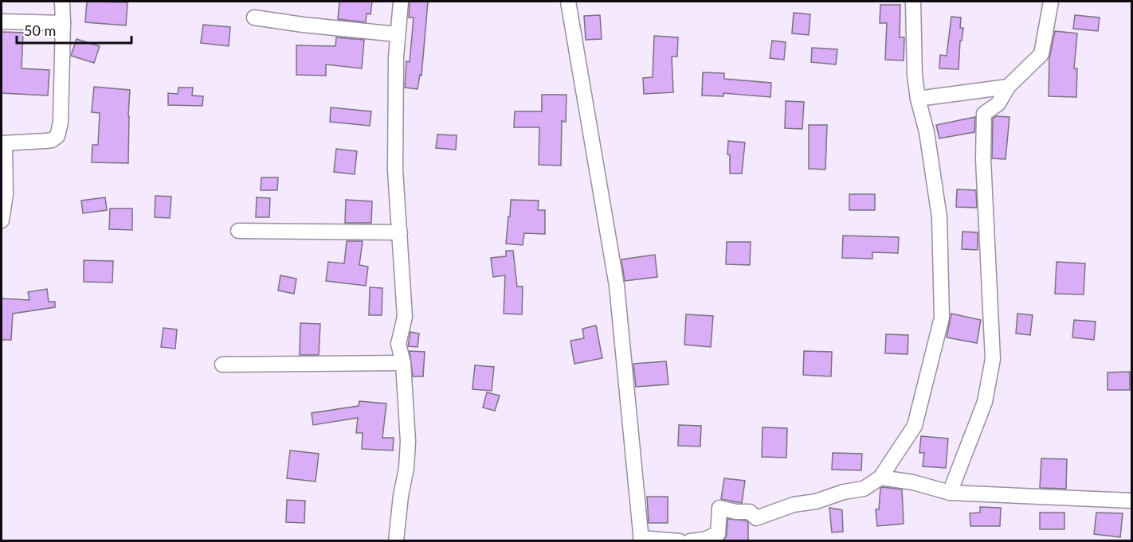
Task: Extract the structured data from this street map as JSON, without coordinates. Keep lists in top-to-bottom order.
{
  "scale_bar": "50 m"
}
